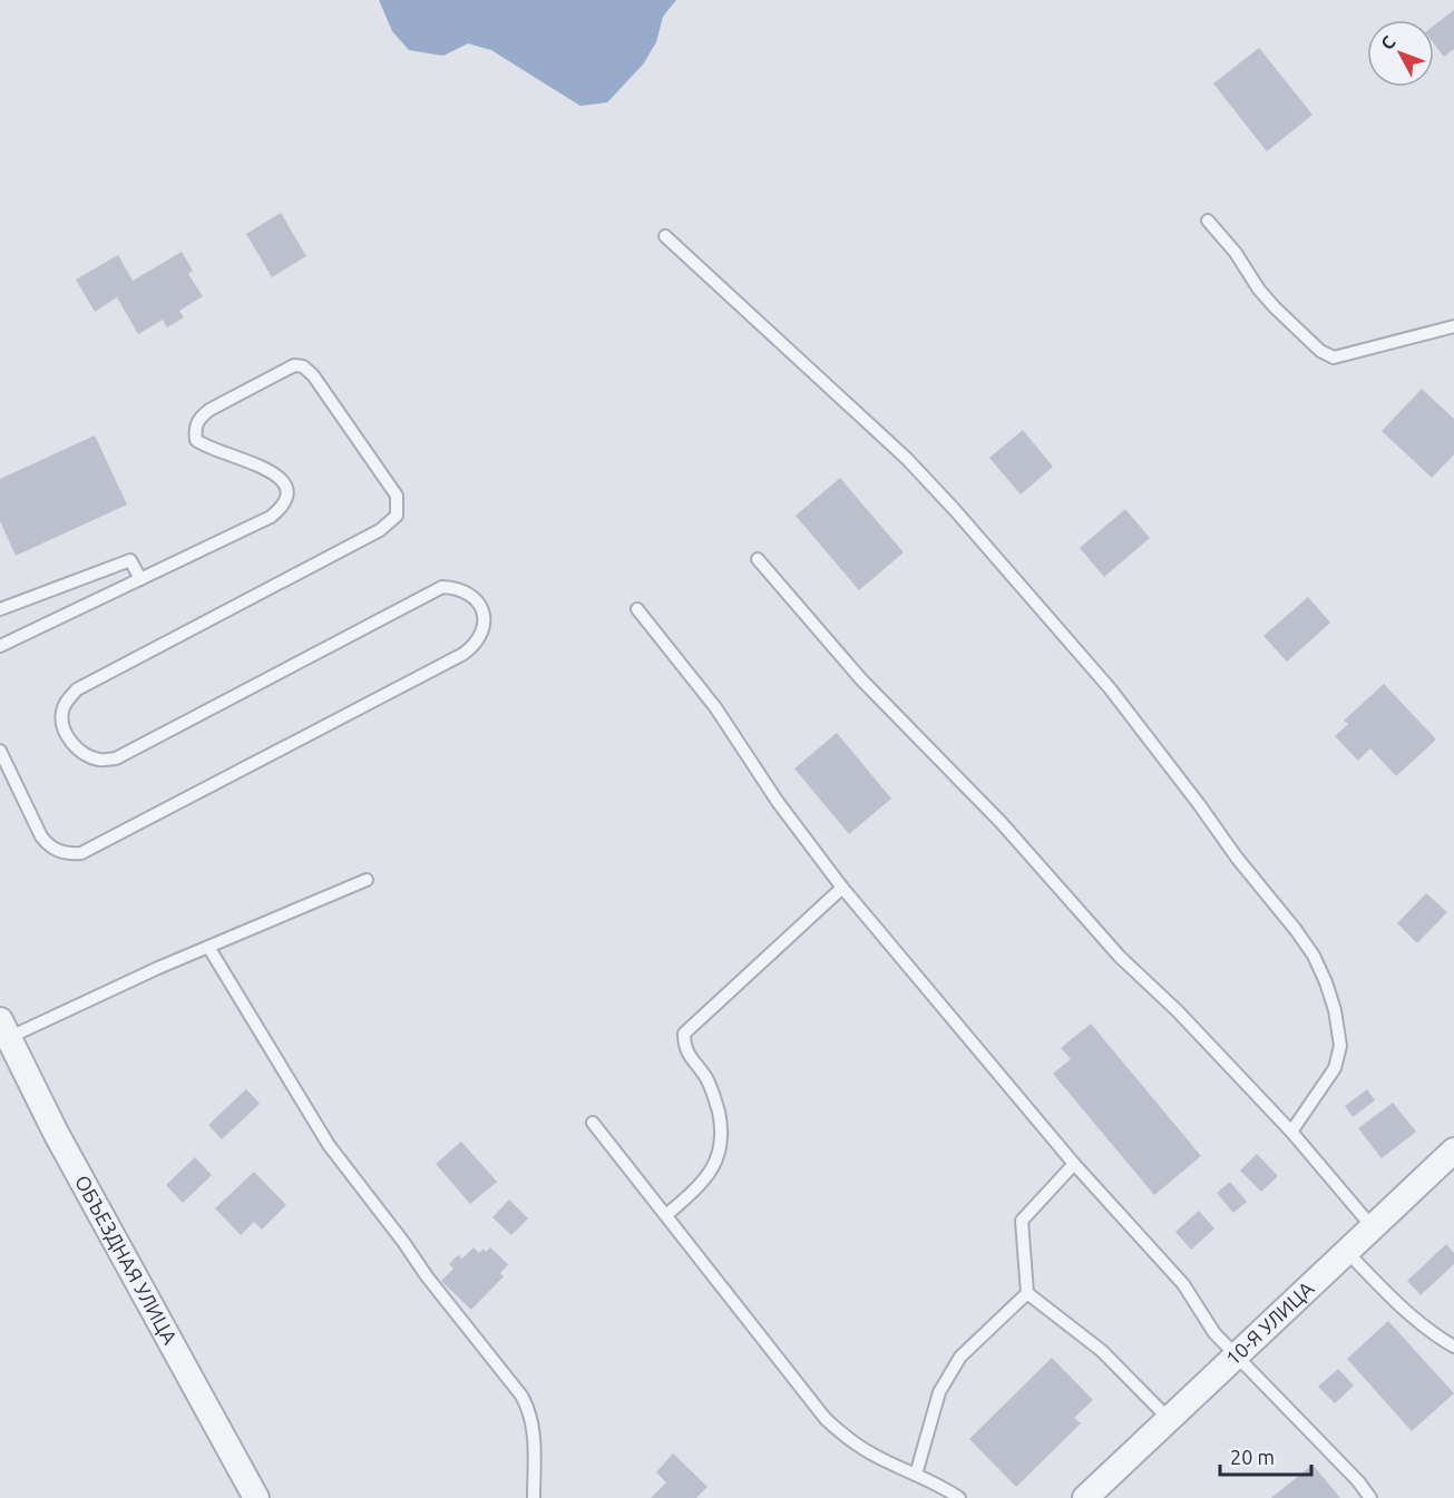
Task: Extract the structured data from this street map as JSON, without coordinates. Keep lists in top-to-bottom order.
{
  "streets": {
    "street": ["ОБЪЕЗДНАЯ УЛИЦА", "10-Я УЛИЦА"]
  },
  "scale_bar": "20 m",
  "north": "top left"
}
